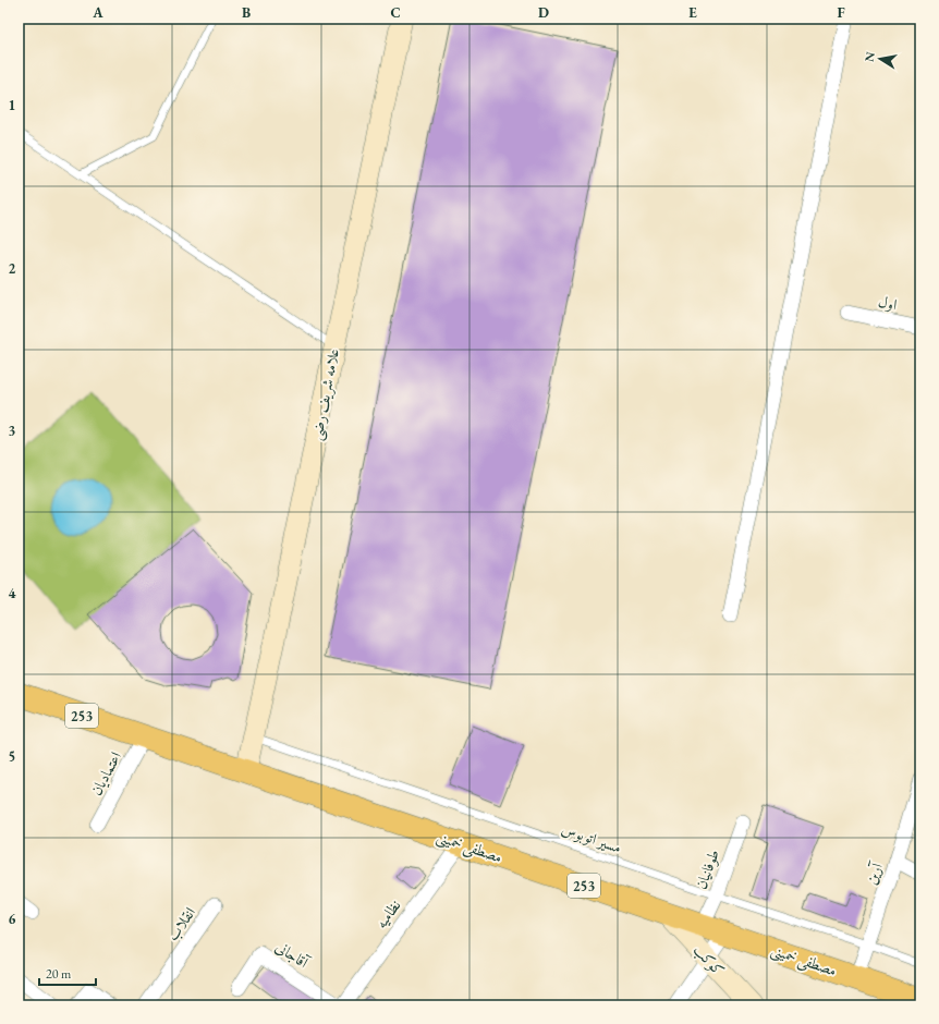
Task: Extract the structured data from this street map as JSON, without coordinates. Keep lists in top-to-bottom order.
{
  "streets": {
    "main road": [
      "علامه شریف رضی",
      "253",
      "مصطفی خمینی",
      "کوکب"
    ],
    "street": [
      "اول",
      "اعتمادیان",
      "طوفانیان",
      "آرین",
      "نظامیه",
      "انقلاب",
      "آقاجانی"
    ],
    "lane": ["مسیر اتوبوس"]
  },
  "crossings": [
    ["علامه شریف رضی", "مسیر اتوبوس"],
    ["علامه شریف رضی", "مصطفی خمینی"],
    ["اعتمادیان", "مصطفی خمینی"],
    ["مسیر اتوبوس", "طوفانیان"],
    ["مسیر اتوبوس", "آرین"],
    ["مصطفی خمینی", "طوفانیان"],
    ["مصطفی خمینی", "آرین"],
    ["مصطفی خمینی", "نظامیه"],
    ["مصطفی خمینی", "کوکب"]
  ],
  "scale_bar": "20 m",
  "north": "left",
  "grid": {
    "columns": [
      "A",
      "B",
      "C",
      "D",
      "E",
      "F"
    ],
    "rows": [
      "1",
      "2",
      "3",
      "4",
      "5",
      "6"
    ]
  }
}
